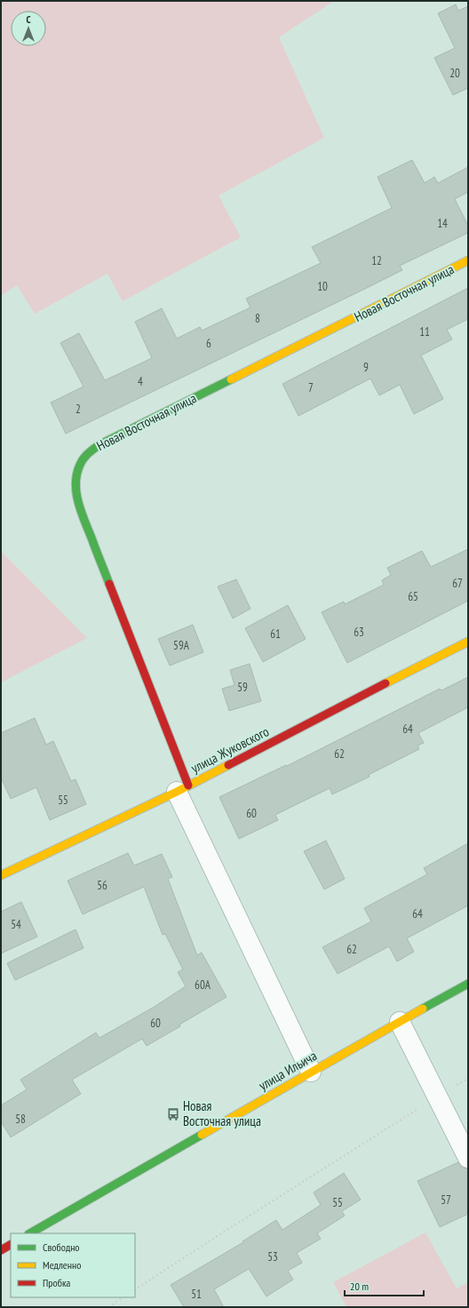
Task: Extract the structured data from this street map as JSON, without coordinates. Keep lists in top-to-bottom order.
{
  "streets": {
    "street": ["Новая Восточная улица", "улица Жуковского", "улица Ильича"]
  },
  "crossings": [
    ["Новая Восточная улица", "улица Жуковского"],
    ["Новая Восточная улица", "улица Ильича"]
  ],
  "places": {
    "bus stop": ["Новая Восточная улица"]
  },
  "house_numbers": [
    "20",
    "14",
    "12",
    "10",
    "8",
    "11",
    "6",
    "9",
    "4",
    "7",
    "2",
    "67",
    "65",
    "63",
    "61",
    "59А",
    "59",
    "64",
    "62",
    "55",
    "60",
    "56",
    "64",
    "54",
    "62",
    "60А",
    "60",
    "58",
    "57",
    "55",
    "53",
    "51"
  ],
  "legend": ["Свободно", "Медленно", "Пробка"],
  "scale_bar": "20 m",
  "north": "top"
}
